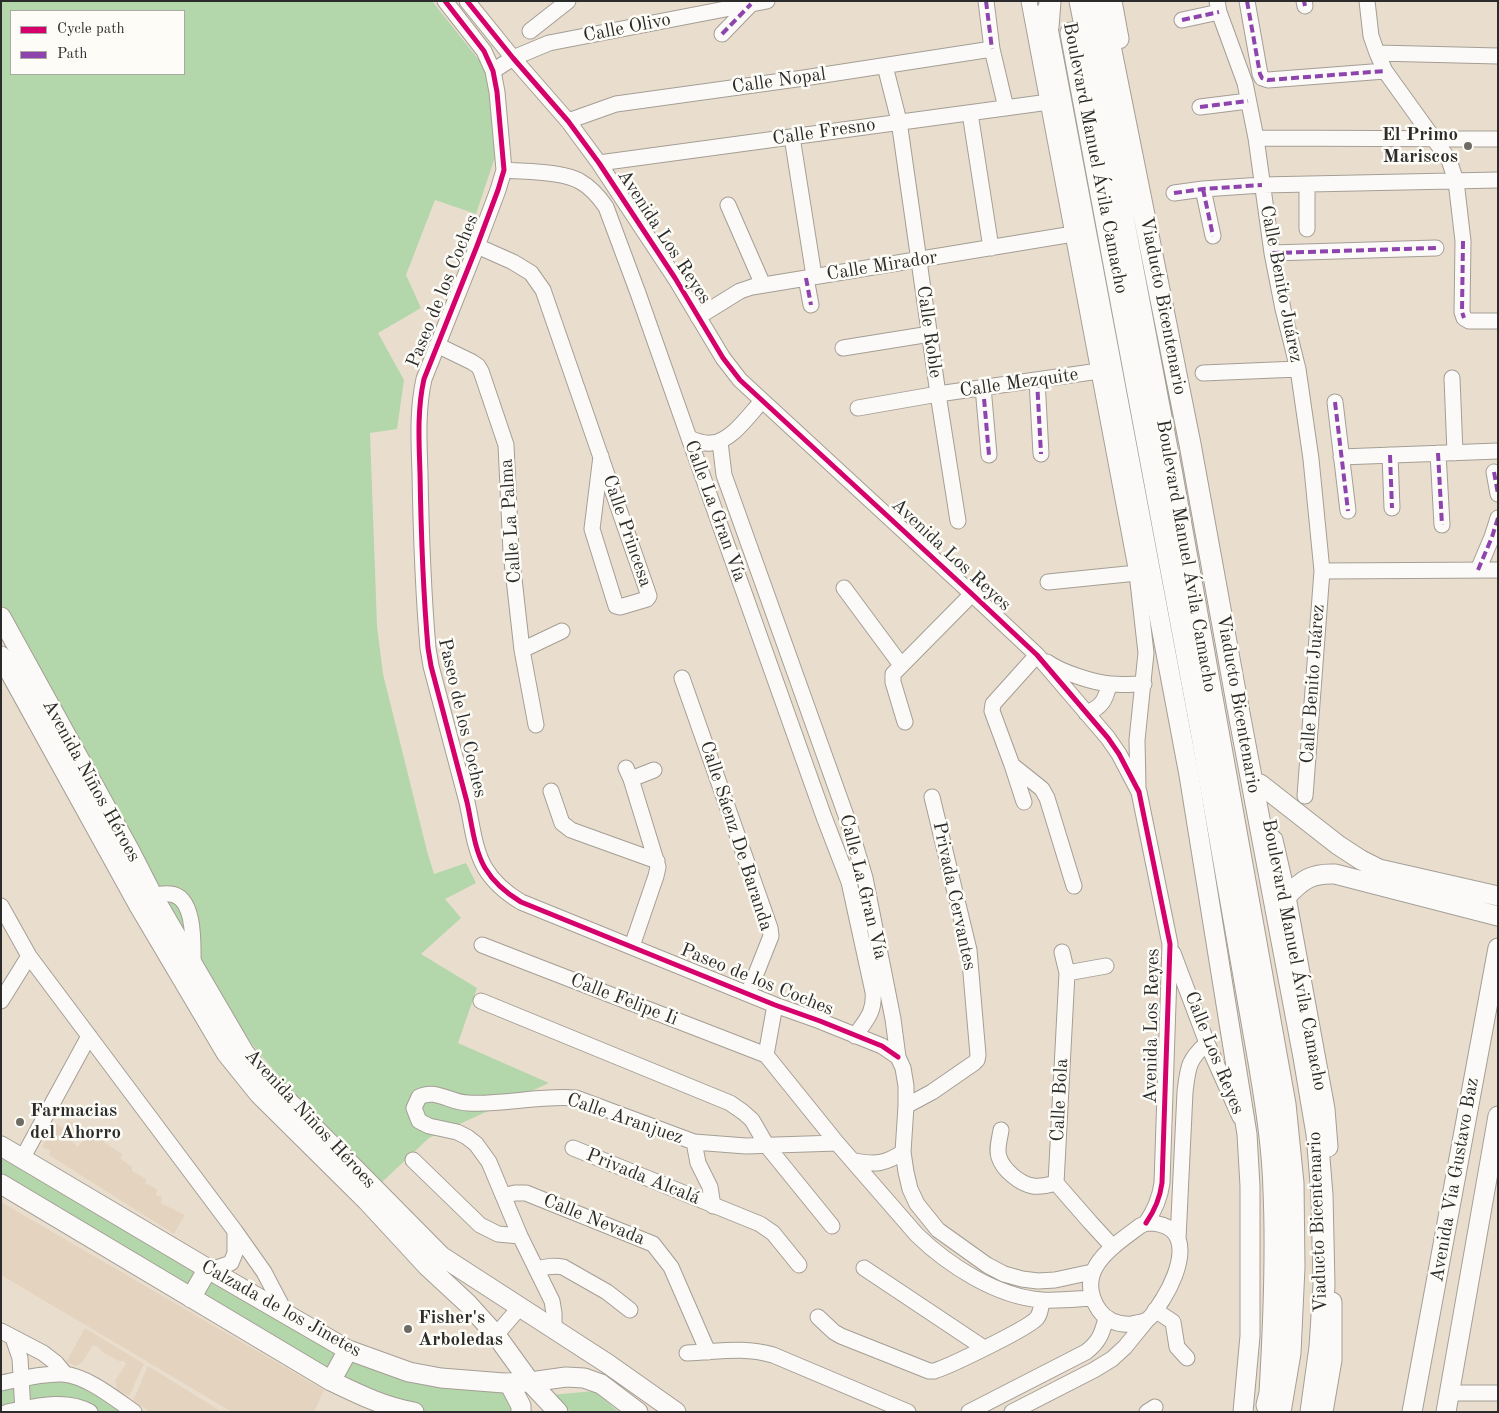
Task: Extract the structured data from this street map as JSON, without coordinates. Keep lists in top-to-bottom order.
{
  "streets": {
    "highway": ["Boulevard Manuel Ávila Camacho", "Viaducto Bicentenario"],
    "main road": ["Avenida Niños Héroes", "Avenida Via Gustavo Baz", "Calzada de los Jinetes"],
    "street": [
      "Calle Olivo",
      "Calle Nopal",
      "Calle Fresno",
      "Avenida Los Reyes",
      "Calle Mirador",
      "Calle Benito Juárez",
      "Paseo de los Coches",
      "Calle Roble",
      "Calle Mezquite",
      "Calle La Gran Vía",
      "Calle La Palma",
      "Calle Princesa",
      "Calle Sáenz De Baranda",
      "Privada Cervantes",
      "Calle Felipe Ii",
      "Calle Los Reyes",
      "Calle Bola",
      "Calle Aranjuez",
      "Privada Alcalá",
      "Calle Nevada"
    ]
  },
  "crossings": [
    ["Calle Olivo", "Avenida Los Reyes"],
    ["Calle Olivo", "Paseo de los Coches"],
    ["Calle Nopal", "Avenida Los Reyes"],
    ["Calle Nopal", "Calle Roble"],
    ["Calle Fresno", "Boulevard Manuel Ávila Camacho"],
    ["Calle Fresno", "Avenida Los Reyes"],
    ["Calle Fresno", "Calle Roble"],
    ["Boulevard Manuel Ávila Camacho", "Avenida Los Reyes"],
    ["Boulevard Manuel Ávila Camacho", "Calle Mirador"],
    ["Boulevard Manuel Ávila Camacho", "Calle Mezquite"],
    ["Boulevard Manuel Ávila Camacho", "Calle Los Reyes"],
    ["Avenida Los Reyes", "Calle Mirador"],
    ["Avenida Los Reyes", "Calle La Gran Vía"],
    ["Avenida Los Reyes", "Calle Los Reyes"],
    ["Calle Mirador", "Calle Roble"],
    ["Paseo de los Coches", "Calle La Gran Vía"],
    ["Paseo de los Coches", "Calle La Palma"],
    ["Paseo de los Coches", "Calle Princesa"],
    ["Paseo de los Coches", "Calle Sáenz De Baranda"],
    ["Calle Roble", "Calle Mezquite"],
    ["Calle La Gran Vía", "Privada Cervantes"],
    ["Avenida Niños Héroes", "Calle Aranjuez"],
    ["Avenida Niños Héroes", "Calzada de los Jinetes"],
    ["Calle Aranjuez", "Privada Alcalá"],
    ["Calle Aranjuez", "Calle Nevada"]
  ],
  "places": ["El Primo Mariscos", "Farmacias del Ahorro", "Fisher's Arboledas"],
  "legend": ["Cycle path", "Path"]
}
